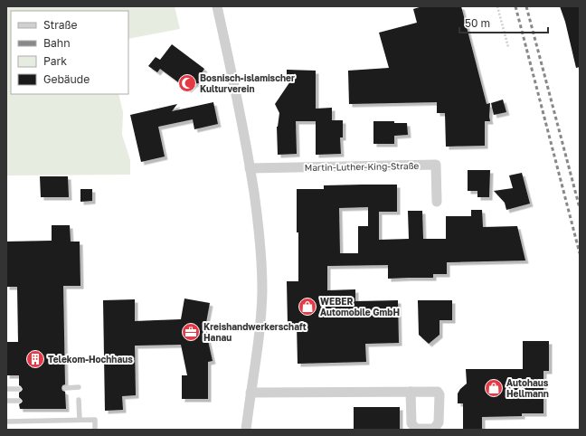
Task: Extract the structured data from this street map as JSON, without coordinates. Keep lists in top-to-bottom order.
{
  "streets": {
    "street": ["Martin-Luther-King-Straße"]
  },
  "places": {
    "mosque": ["Bosnisch-islamischer Kulturverein"],
    "shop": ["WEBER Automobile GmbH", "Autohaus Hellmann"],
    "office": ["Kreishandwerkerschaft Hanau"],
    "building": ["Telekom-Hochhaus"]
  },
  "legend": [
    "Straße",
    "Bahn",
    "Park",
    "Gebäude"
  ],
  "scale_bar": "50 m"
}
